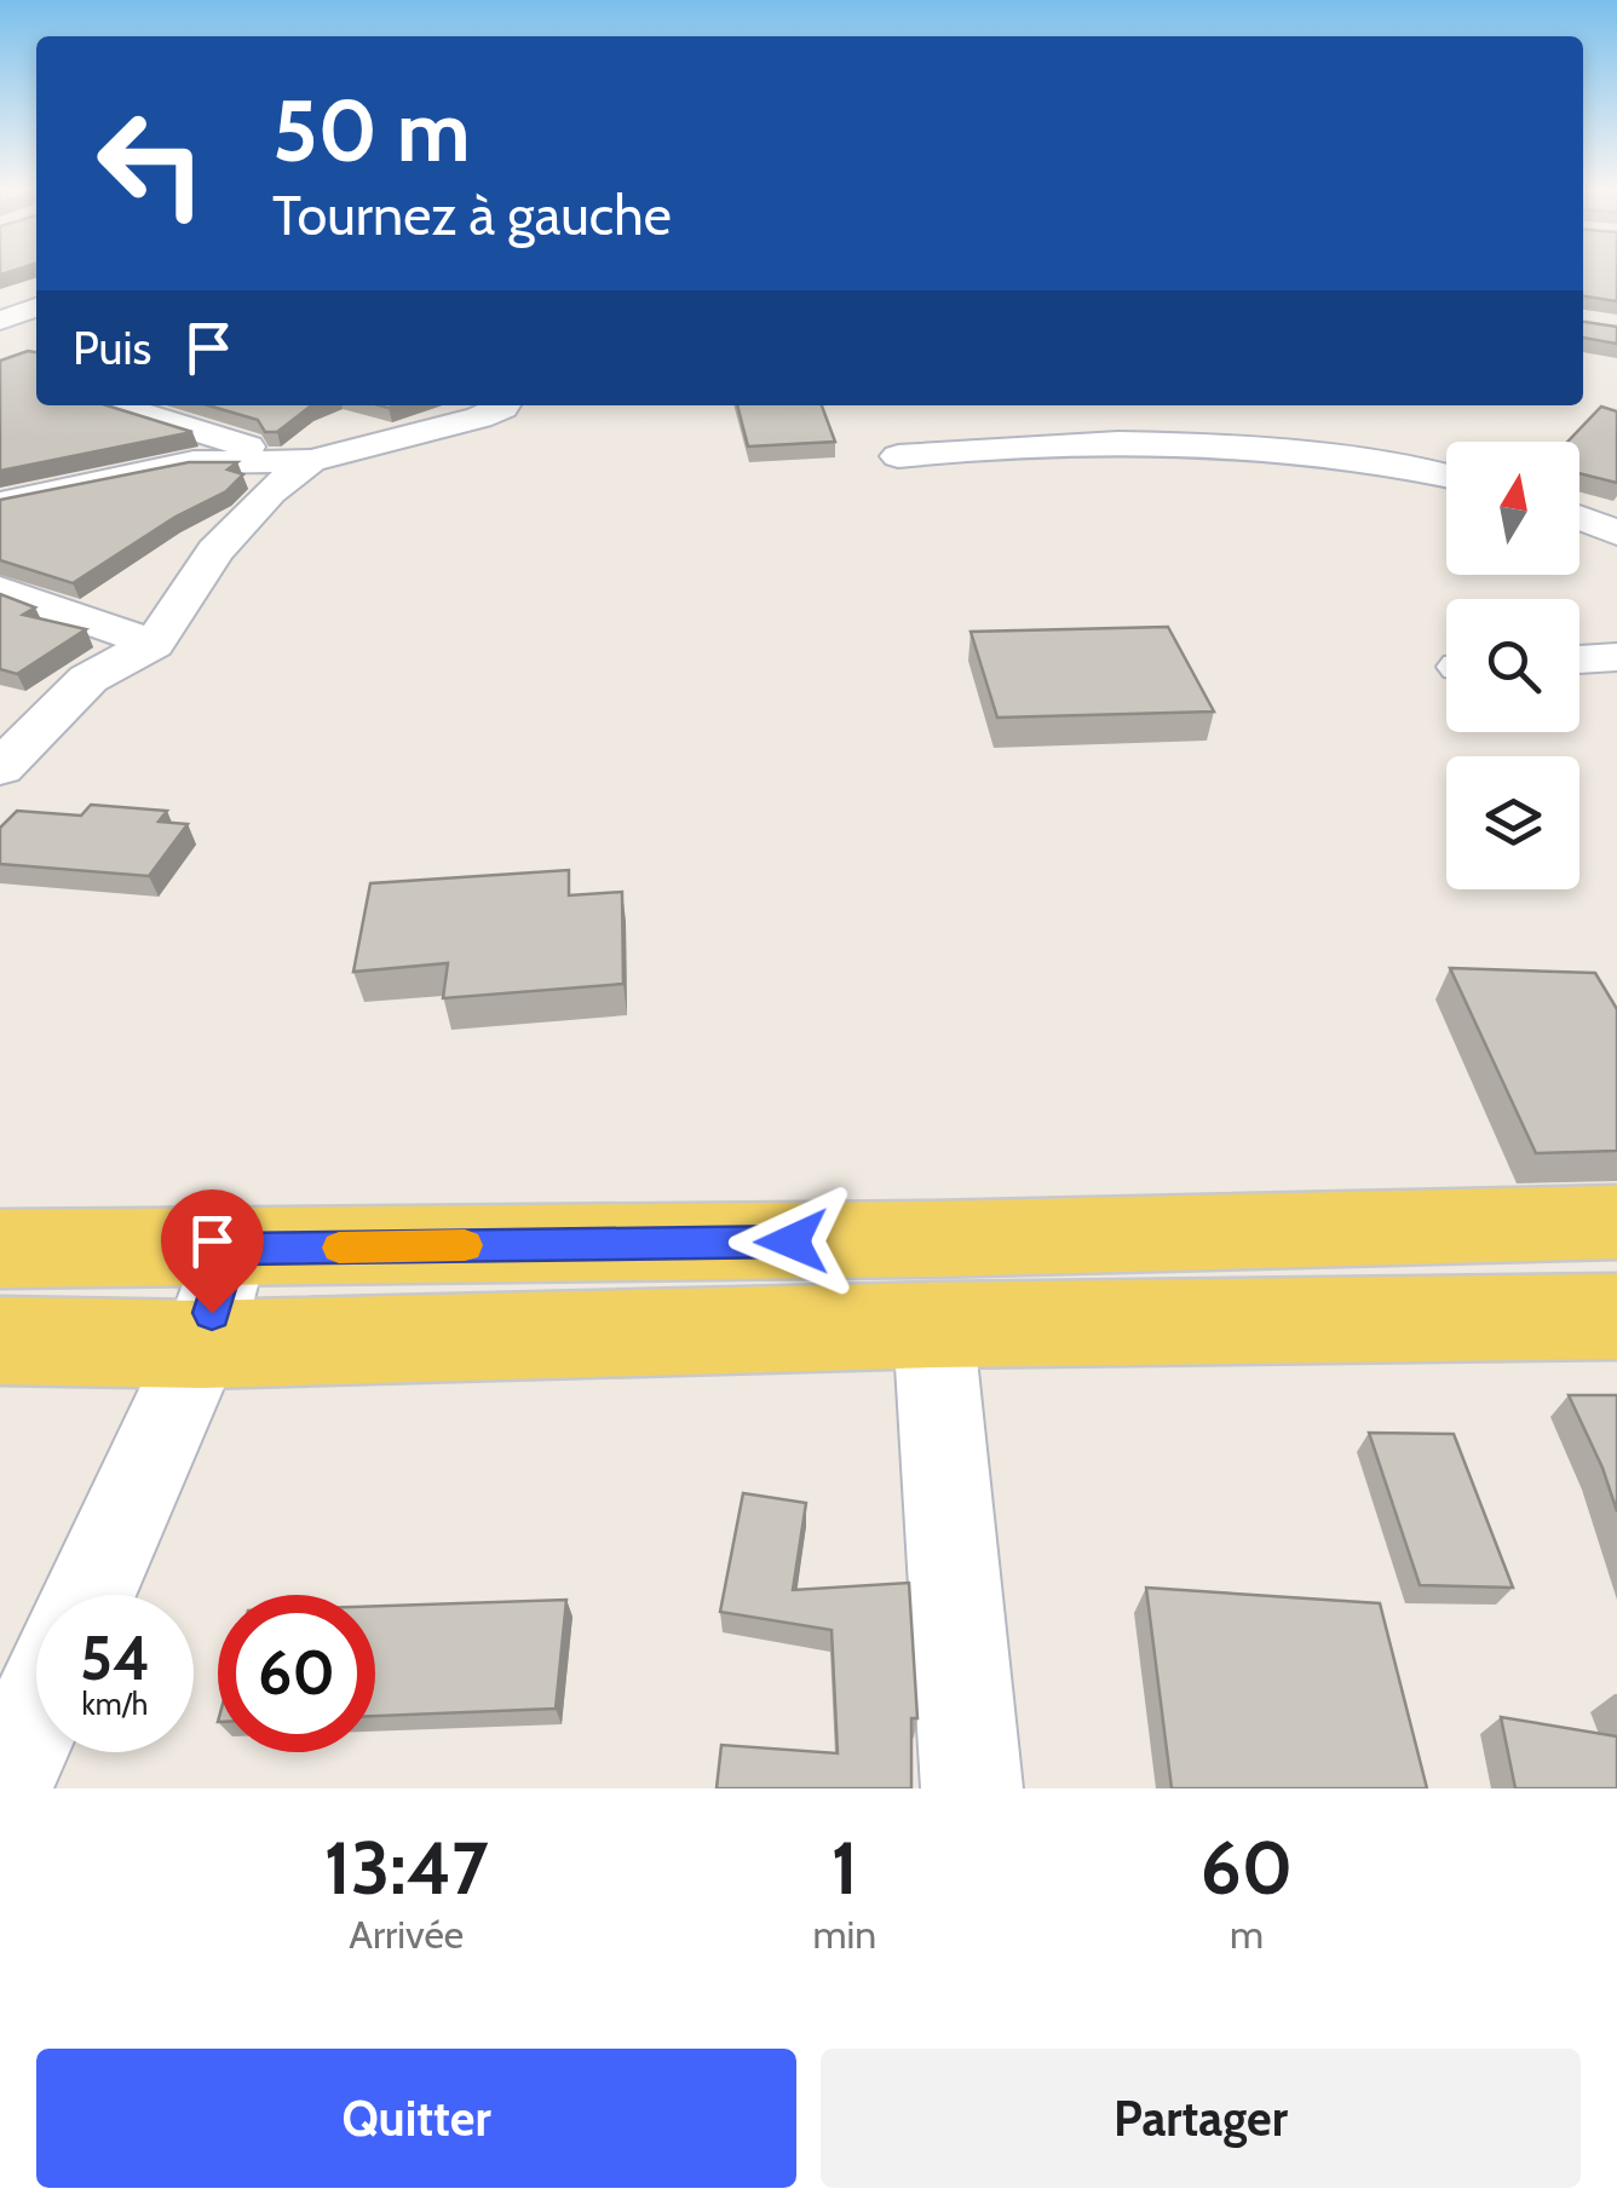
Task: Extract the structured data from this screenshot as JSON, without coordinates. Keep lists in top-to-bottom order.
{
  "north": "top",
  "page": {
    "turn": ["50 m", "Tournez à gauche"],
    "then": "Puis",
    "speed": "54 km/h",
    "limit": "60",
    "eta": [
      "13:47",
      "Arrivée",
      "1",
      "min",
      "60",
      "m"
    ],
    "buttons": ["Quitter", "Partager"]
  }
}
